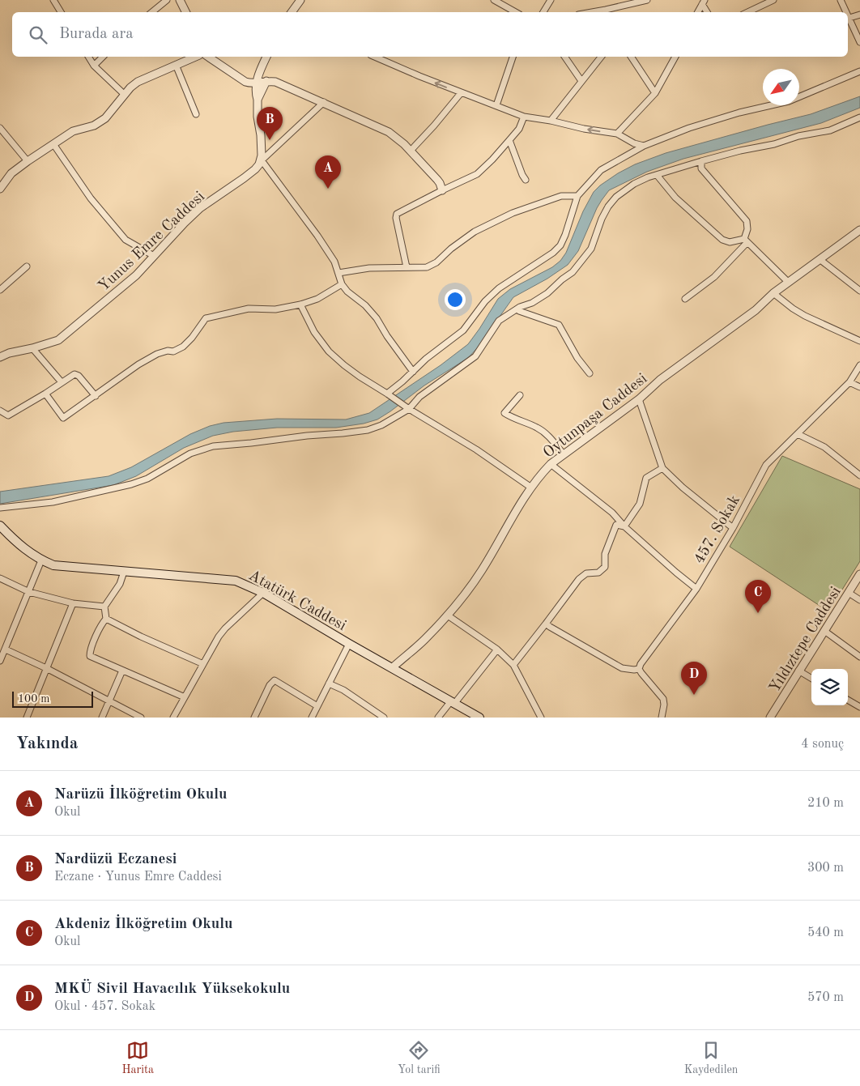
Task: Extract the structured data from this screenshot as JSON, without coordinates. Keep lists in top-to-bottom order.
{
  "streets": {
    "main road": ["Atatürk Caddesi"],
    "street": [
      "Yunus Emre Caddesi",
      "Oytunpaşa Caddesi",
      "457. Sokak",
      "Yıldıztepe Caddesi"
    ]
  },
  "crossings": [
    ["Oytunpaşa Caddesi", "Atatürk Caddesi"]
  ],
  "scale_bar": "100 m",
  "north": "bottom left",
  "page": {
    "search": "Burada ara",
    "pins": [
      "B",
      "A",
      "C",
      "D"
    ],
    "scale": "100 m",
    "heading": ["Yakında", "4 sonuç"],
    "list": [
      {
        "mark": "A",
        "name": "Narüzü İlköğretim Okulu",
        "note": "Okul",
        "value": "210 m"
      },
      {
        "mark": "B",
        "name": "Nardüzü Eczanesi",
        "note": "Eczane · Yunus Emre Caddesi",
        "value": "300 m"
      },
      {
        "mark": "C",
        "name": "Akdeniz İlköğretim Okulu",
        "note": "Okul",
        "value": "540 m"
      },
      {
        "mark": "D",
        "name": "MKÜ Sivil Havacılık Yüksekokulu",
        "note": "Okul · 457. Sokak",
        "value": "570 m"
      }
    ],
    "nav": ["Harita", "Yol tarifi", "Kaydedilen"]
  }
}
